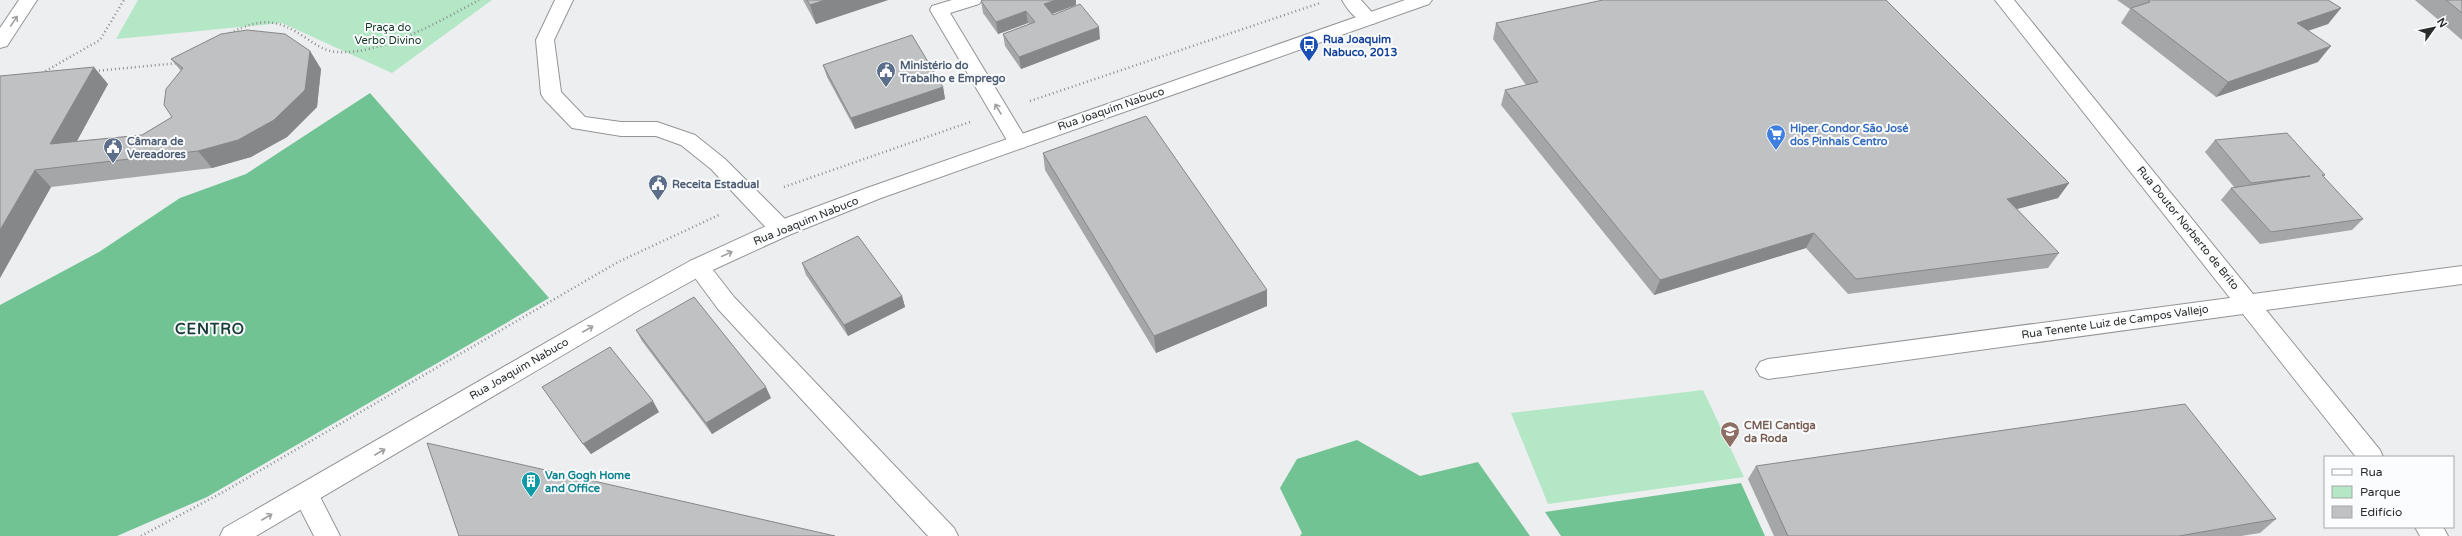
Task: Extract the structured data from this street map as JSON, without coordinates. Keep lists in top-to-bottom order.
{
  "streets": {
    "street": ["Rua Joaquim Nabuco", "Rua Doutor Norberto de Brito", "Rua Tenente Luiz de Campos Vallejo"]
  },
  "crossings": [
    ["Rua Doutor Norberto de Brito", "Rua Tenente Luiz de Campos Vallejo"]
  ],
  "one_way": ["Rua Joaquim Nabuco"],
  "districts": ["CENTRO"],
  "parks": ["Praça do Verbo Divino"],
  "places": {
    "bus stop": ["Rua Joaquim Nabuco, 2013"],
    "public building": ["Ministério do Trabalho e Emprego", "Câmara de Vereadores", "Receita Estadual"],
    "supermarket": ["Hiper Condor São José dos Pinhais Centro"],
    "school or university": ["CMEI Cantiga da Roda"],
    "building": ["Van Gogh Home and Office"]
  },
  "legend": ["Rua", "Parque", "Edifício"],
  "north": "top right"
}
